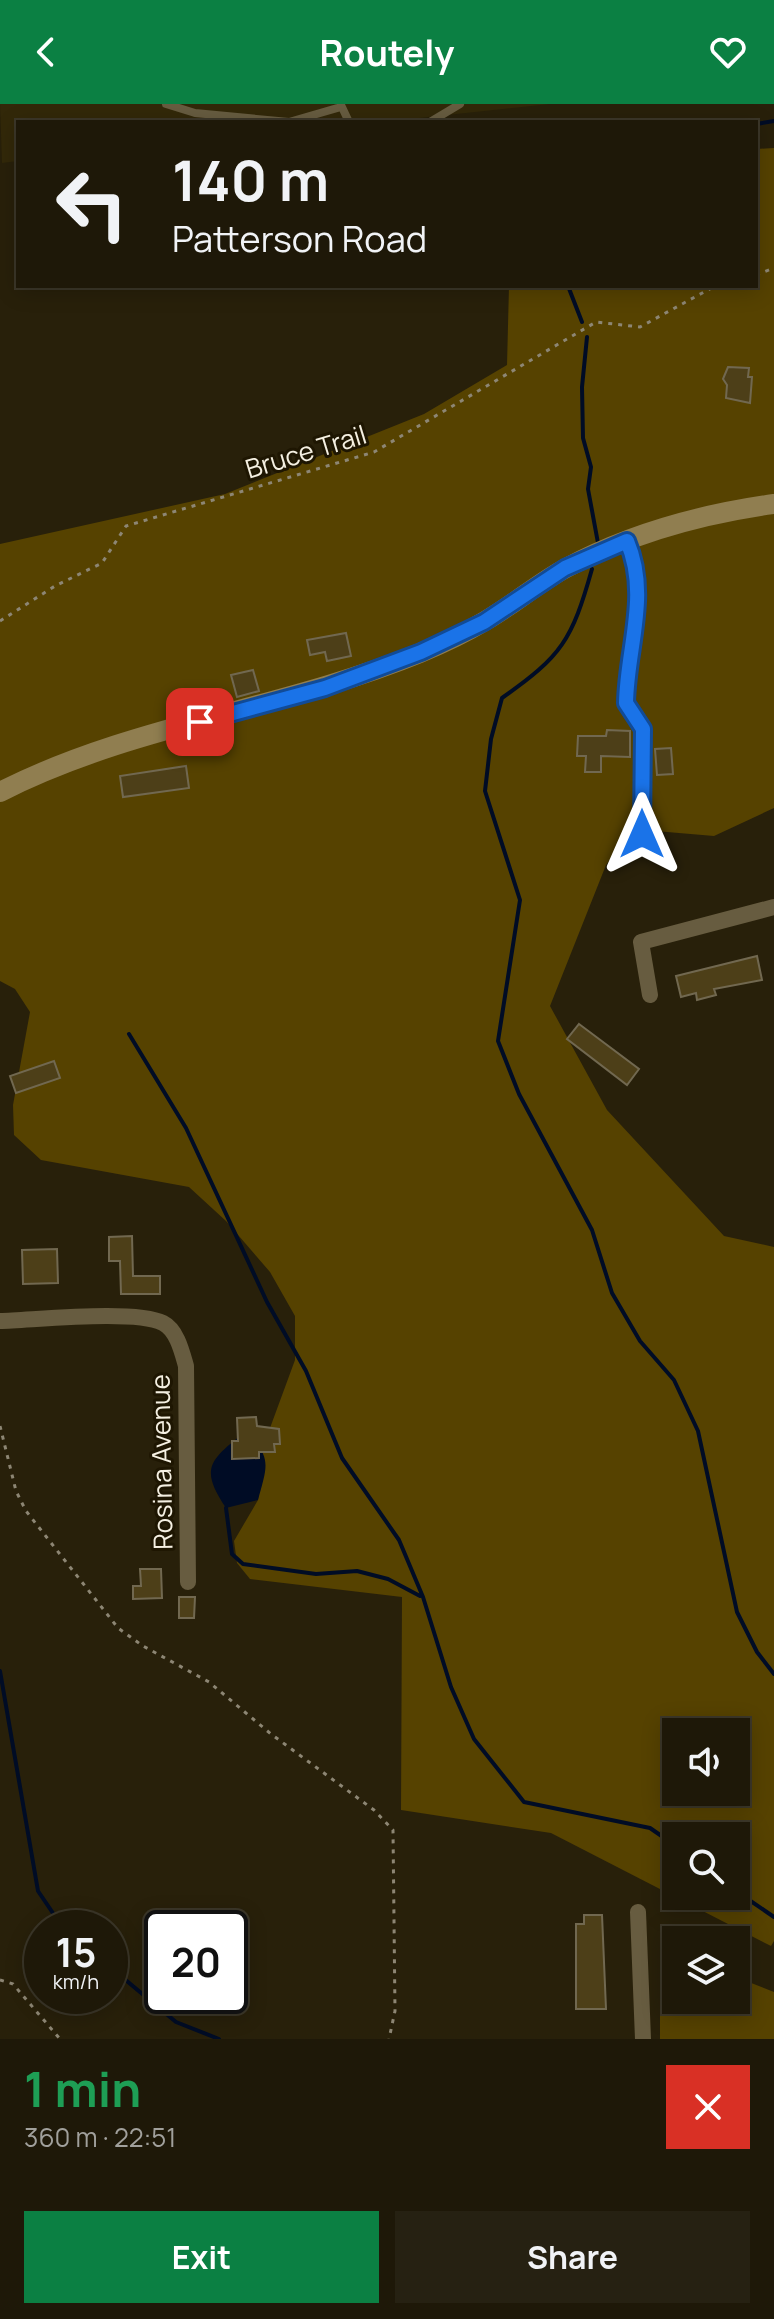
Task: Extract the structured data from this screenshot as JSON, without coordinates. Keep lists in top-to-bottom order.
{
  "streets": {
    "street": ["Rosina Avenue"],
    "path": ["Bruce Trail"]
  },
  "page": {
    "header": "Routely",
    "turn": ["140 m", "Patterson Road"],
    "speed": "15 km/h",
    "limit": "20",
    "heading": ["1 min", "360 m · 22:51"],
    "buttons": ["Exit", "Share"]
  }
}
